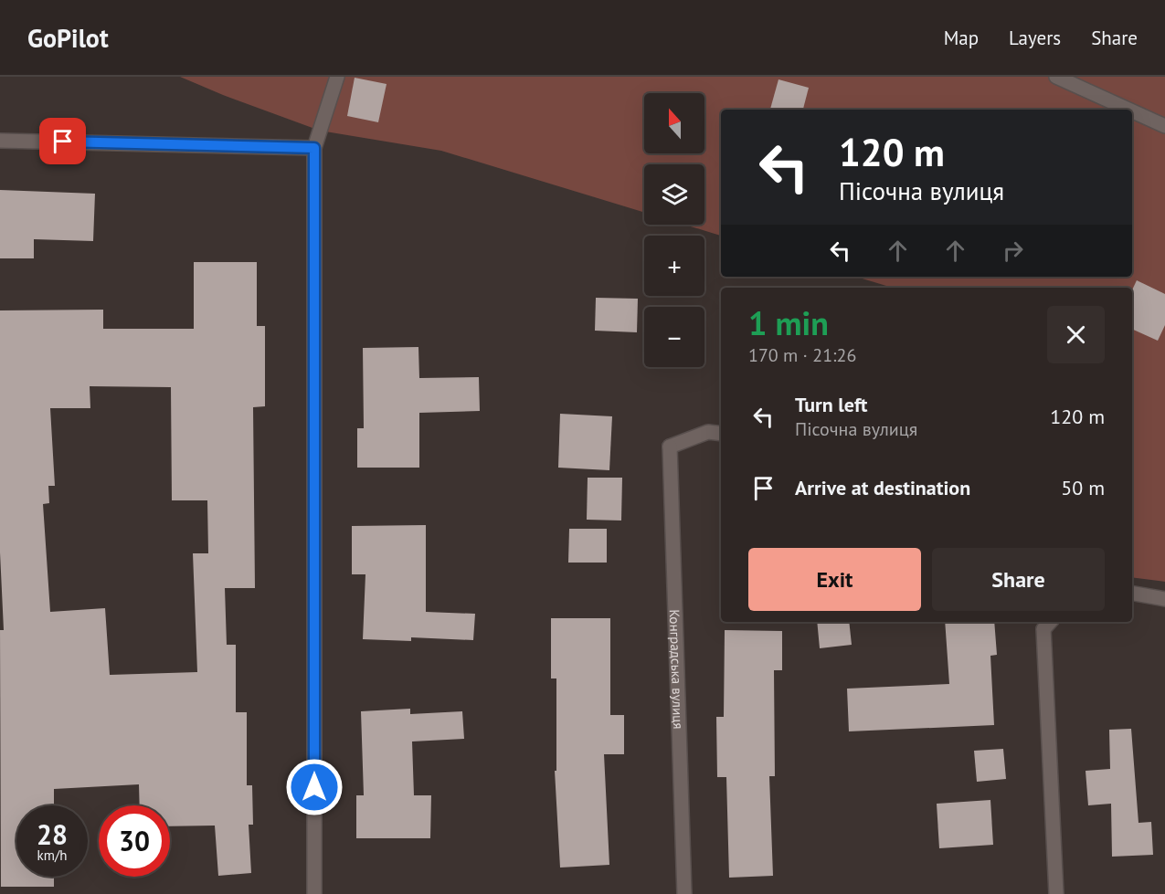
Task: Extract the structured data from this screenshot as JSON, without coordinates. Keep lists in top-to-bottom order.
{
  "streets": {
    "street": ["Конградська вулиця"]
  },
  "north": "top",
  "page": {
    "header": "GoPilot",
    "nav": ["Map", "Layers", "Share"],
    "map_buttons": ["+", "−"],
    "turn": ["120 m", "Пісочна вулиця"],
    "heading": ["1 min", "170 m · 21:26"],
    "list": [
      {
        "name": "Turn left",
        "note": "Пісочна вулиця",
        "value": "120 m"
      },
      {
        "name": "Arrive at destination",
        "value": "50 m"
      }
    ],
    "buttons": ["Exit", "Share"],
    "speed": "28 km/h",
    "limit": "30"
  }
}
